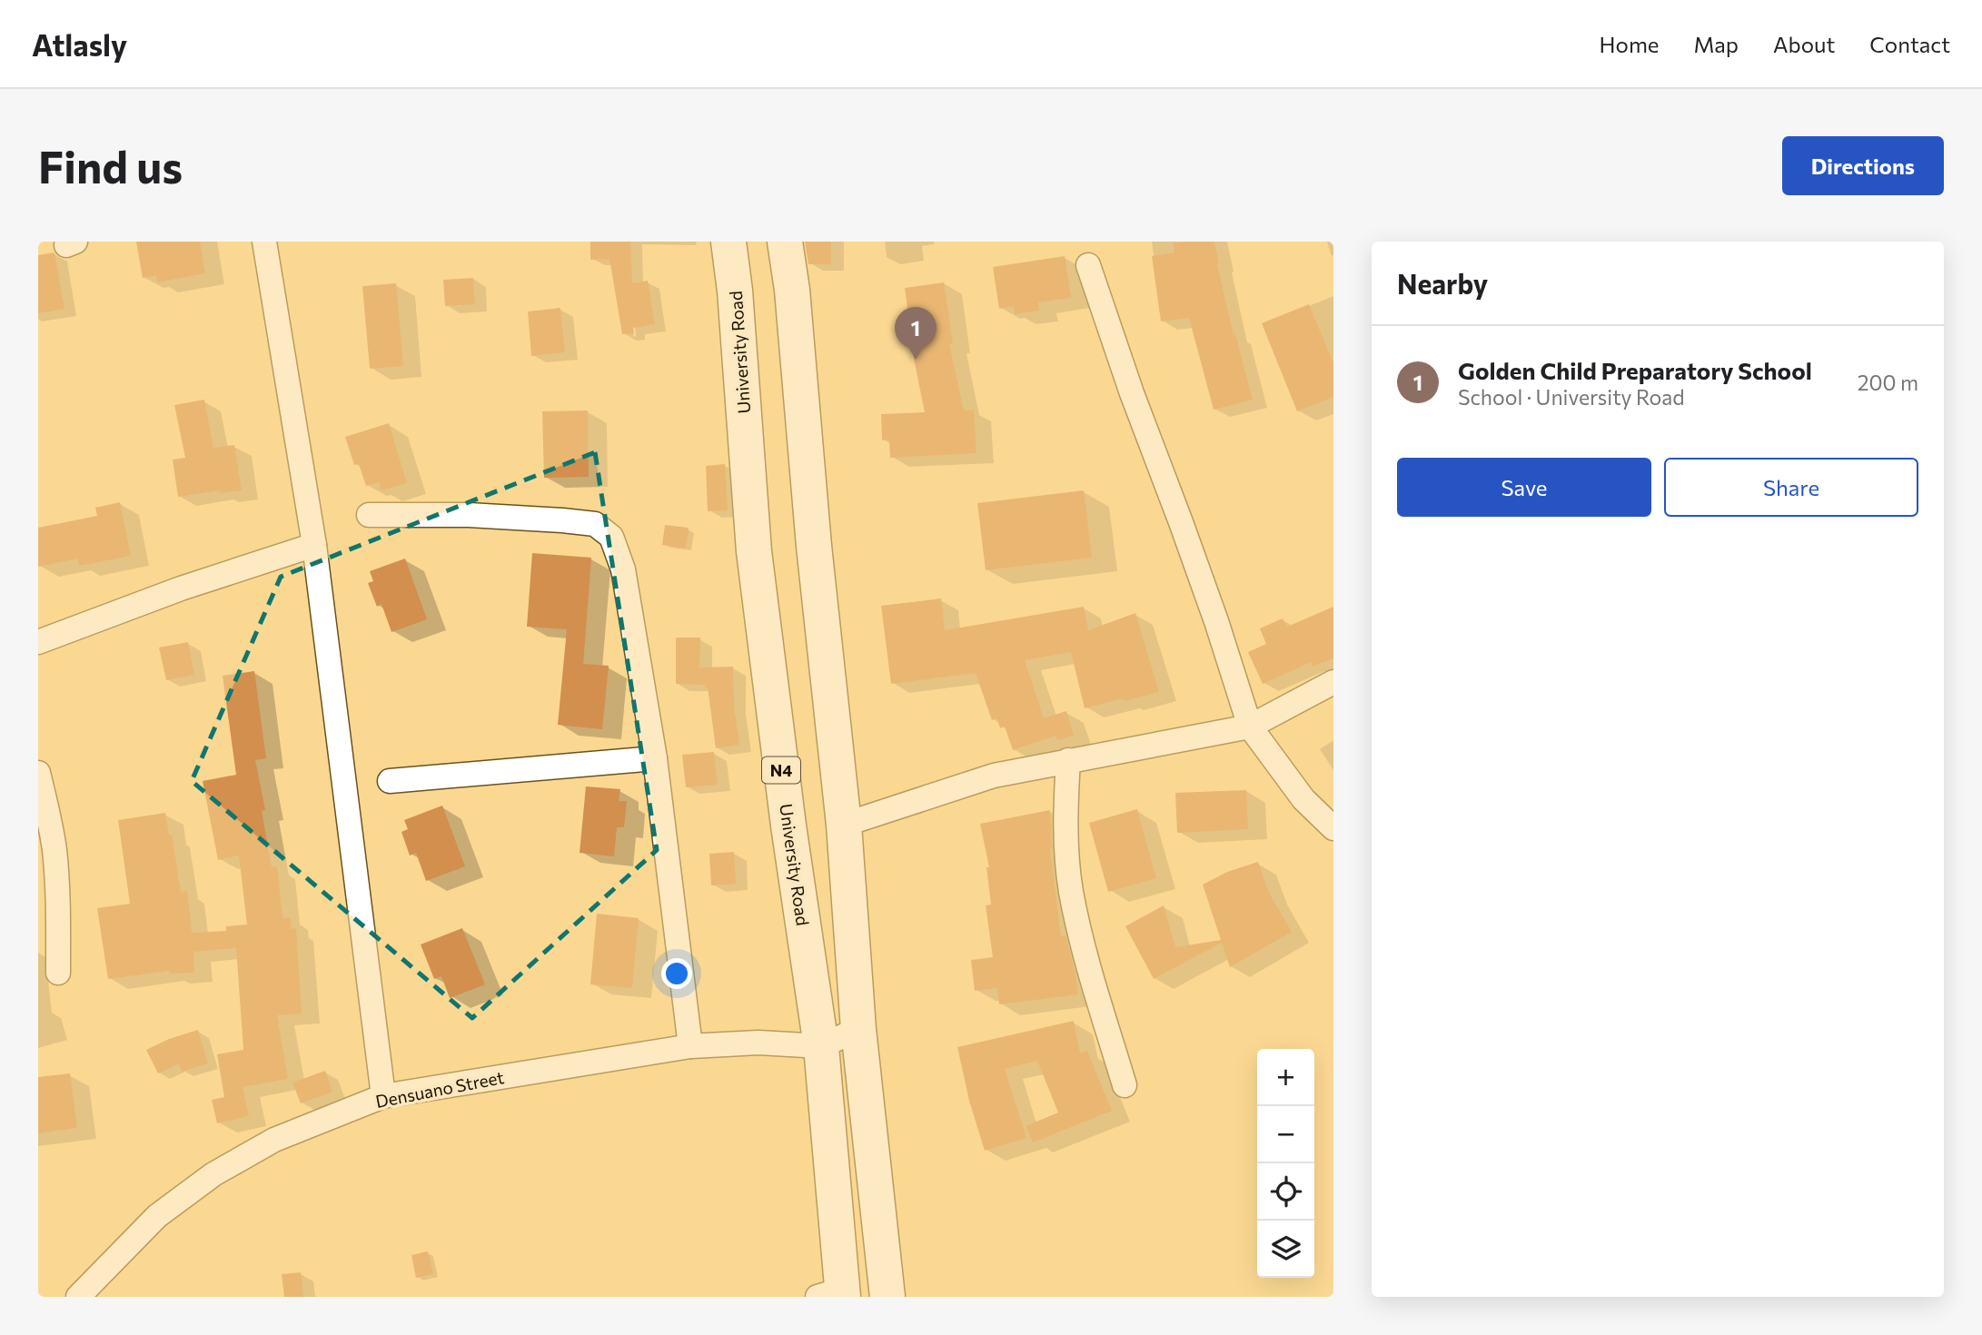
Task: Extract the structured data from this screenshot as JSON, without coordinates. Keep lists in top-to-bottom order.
{
  "streets": {
    "highway": ["University Road", "N4"],
    "street": ["Densuano Street"]
  },
  "crossings": [
    ["University Road", "Densuano Street"]
  ],
  "page": {
    "header": "Atlasly",
    "nav": [
      "Home",
      "Map",
      "About",
      "Contact"
    ],
    "buttons": [
      "Directions",
      ["Save", "Share"]
    ],
    "title": "Find us",
    "heading": "Nearby",
    "pins": "1",
    "list": [
      {
        "mark": "1",
        "name": "Golden Child Preparatory School",
        "note": "School · University Road",
        "value": "200 m"
      }
    ],
    "map_buttons": ["+", "−"]
  }
}
